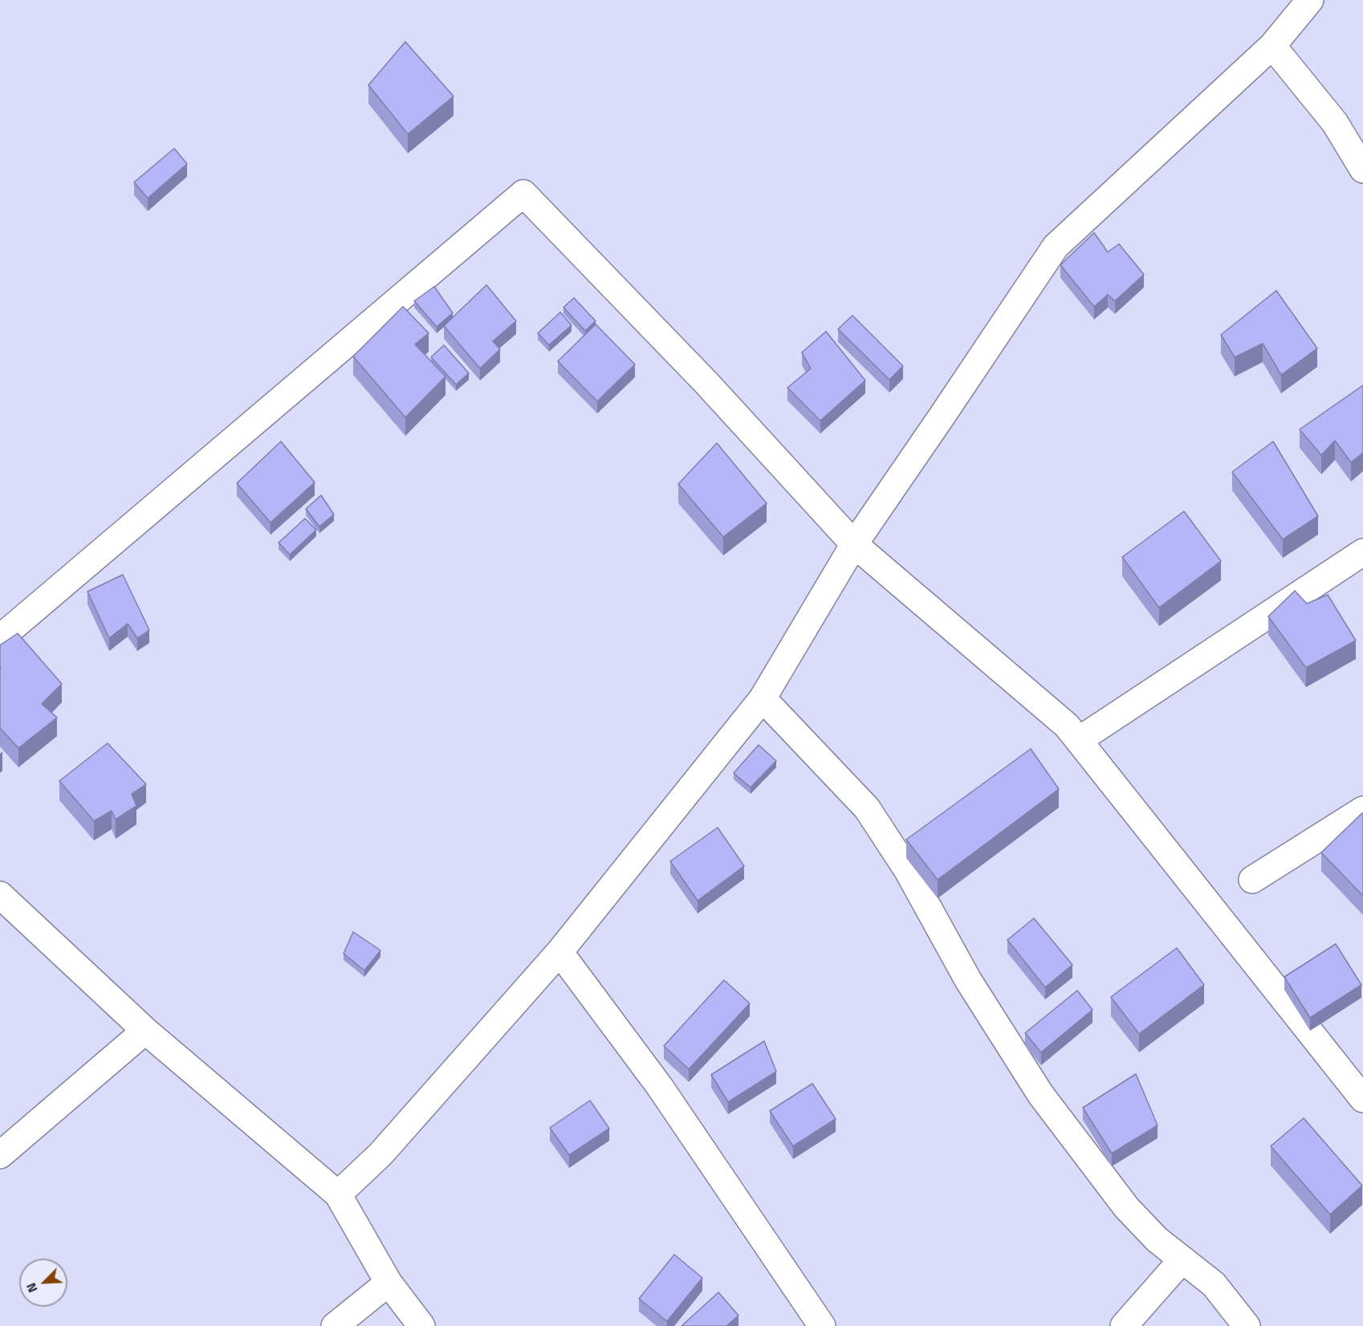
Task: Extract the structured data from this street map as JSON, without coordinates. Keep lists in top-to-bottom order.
{
  "north": "bottom left"
}
